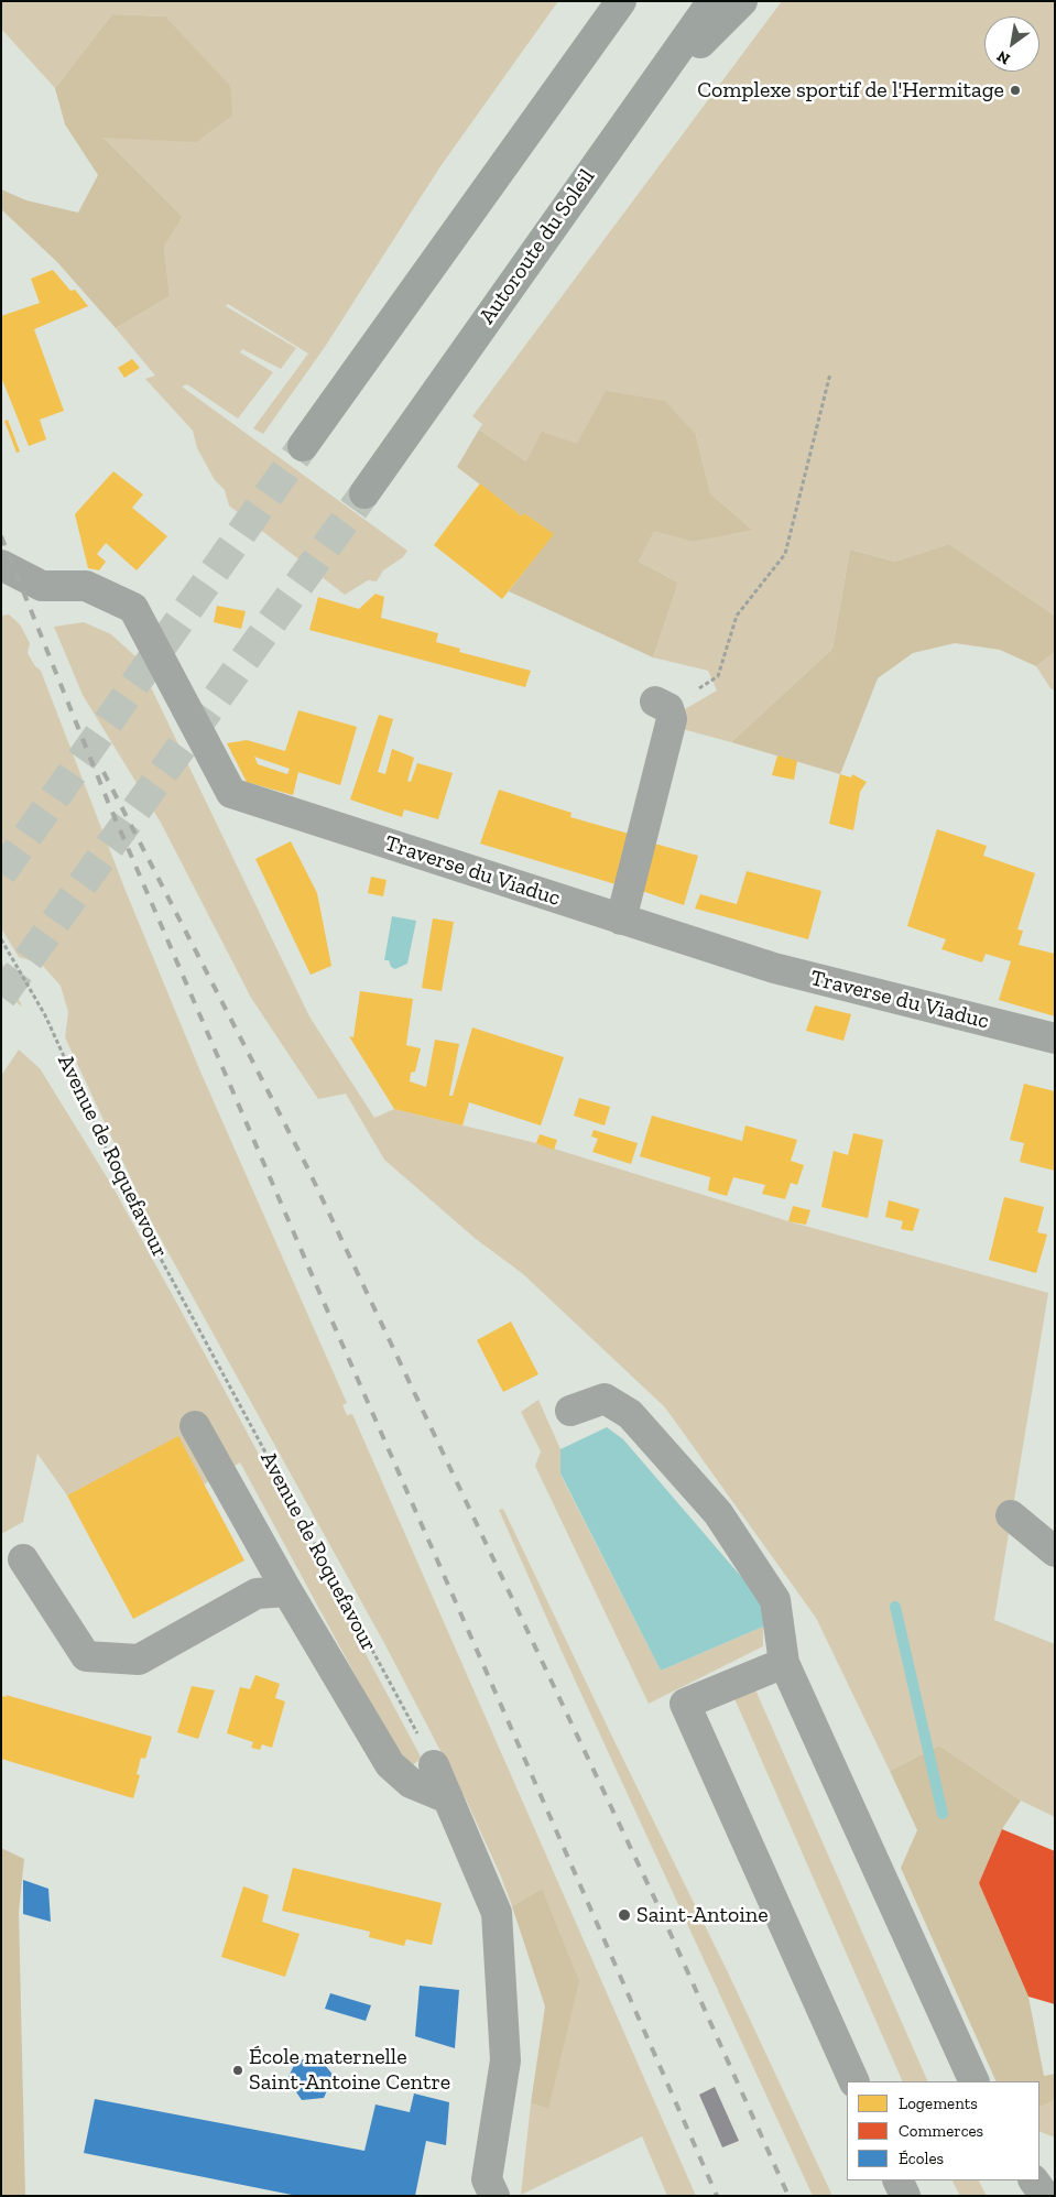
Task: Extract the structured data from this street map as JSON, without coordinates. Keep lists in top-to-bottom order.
{
  "streets": {
    "highway": ["Autoroute du Soleil"],
    "street": ["Traverse du Viaduc"],
    "path": ["Avenue de Roquefavour"]
  },
  "places": ["Complexe sportif de l'Hermitage", "Saint-Antoine", "École maternelle Saint-Antoine Centre"],
  "legend": ["Logements", "Commerces", "Écoles"],
  "north": "bottom left"
}
